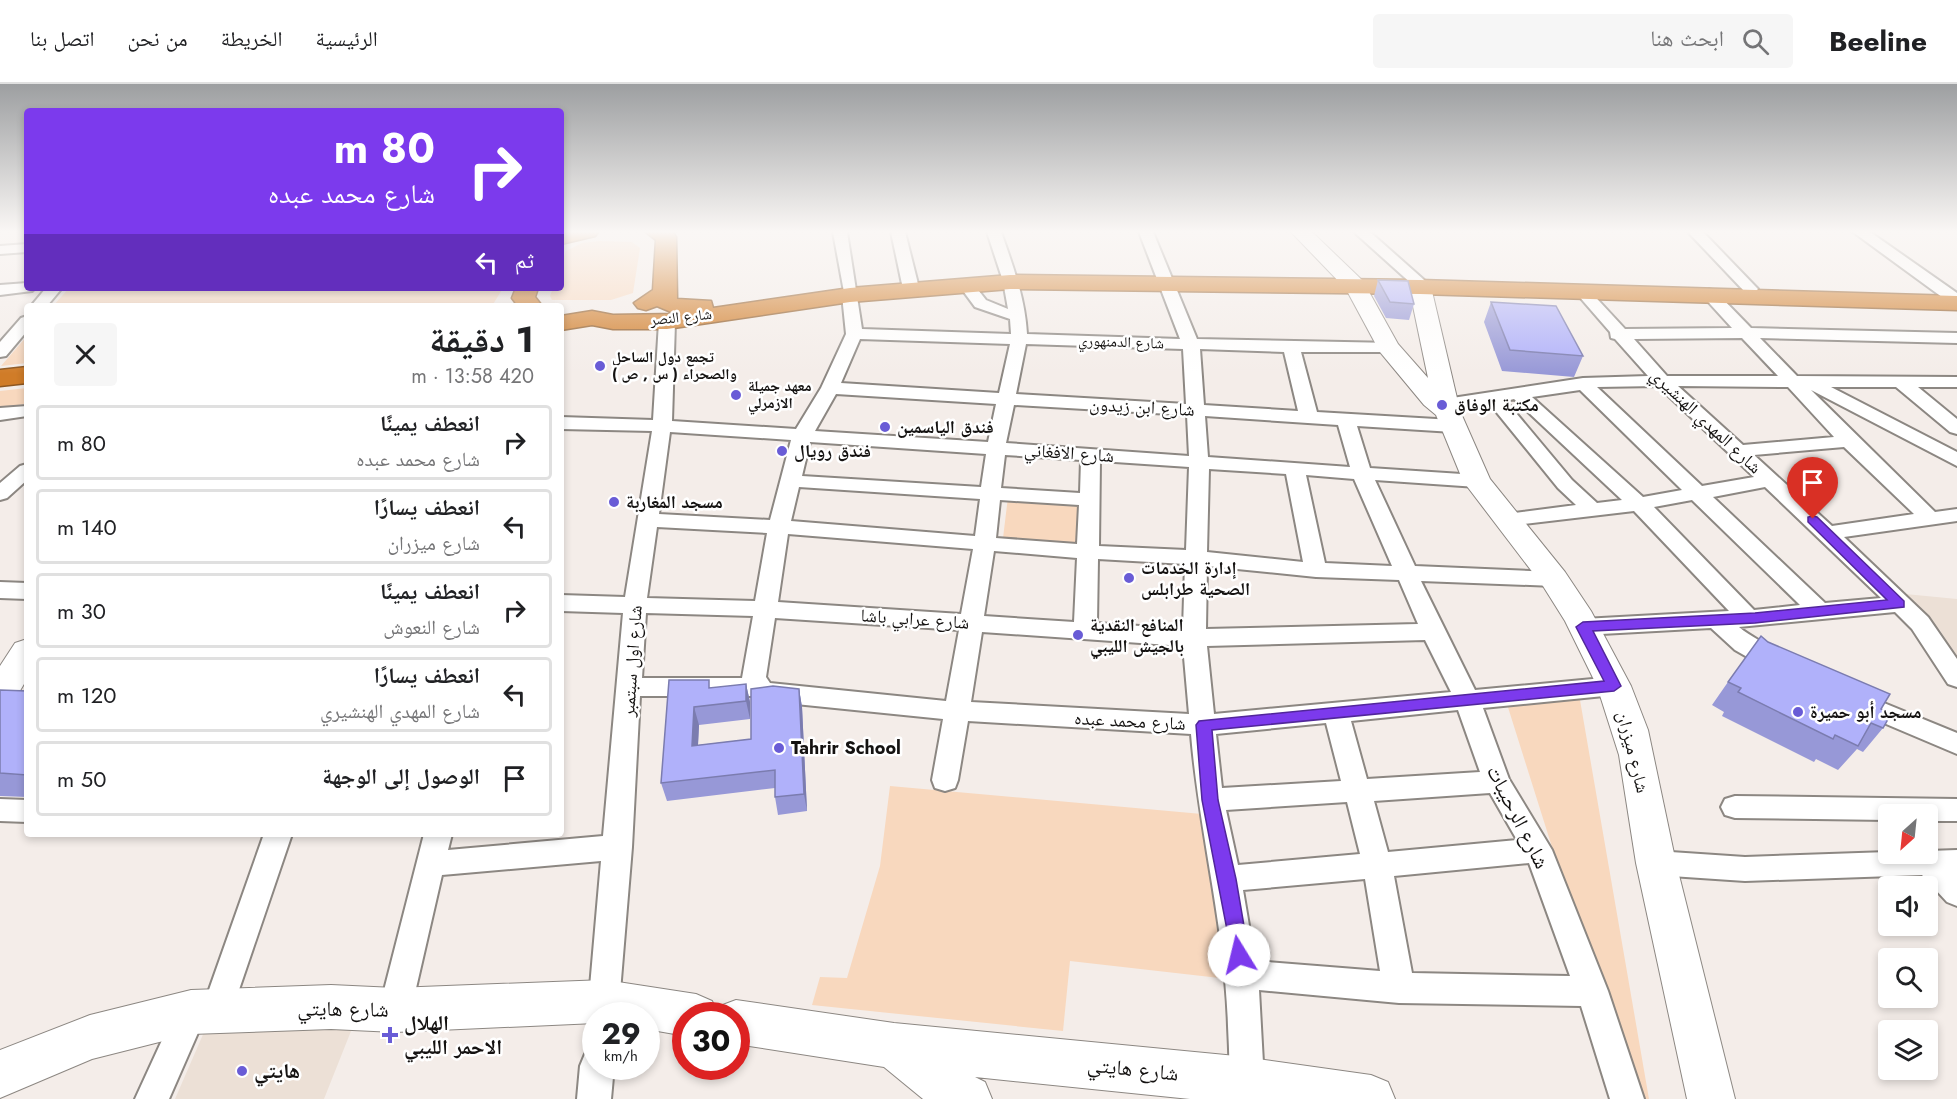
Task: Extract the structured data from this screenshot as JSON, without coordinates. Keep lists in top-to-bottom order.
{
  "streets": {
    "highway": ["شارع النصر"],
    "street": [
      "شارع الدمنهوري",
      "شارع ابن زيدون",
      "شارع المهدي الهنشيري",
      "شارع الافغاني",
      "شارع عرابي باشا",
      "شارع اول سبتمبر",
      "شارع محمد عبده",
      "شارع ميزران",
      "شارع الرحيبات",
      "شارع هايتي"
    ]
  },
  "crossings": [
    ["شارع النصر", "شارع المهدي الهنشيري"],
    ["شارع النصر", "شارع اول سبتمبر"],
    ["شارع ابن زيدون", "شارع المهدي الهنشيري"],
    ["شارع ابن زيدون", "شارع ميزران"],
    ["شارع ابن زيدون", "شارع الرحيبات"],
    ["شارع الافغاني", "شارع اول سبتمبر"],
    ["شارع الافغاني", "شارع ميزران"],
    ["شارع الافغاني", "شارع الرحيبات"],
    ["شارع عرابي باشا", "شارع اول سبتمبر"],
    ["شارع عرابي باشا", "شارع الرحيبات"],
    ["شارع اول سبتمبر", "شارع محمد عبده"],
    ["شارع محمد عبده", "شارع ميزران"],
    ["شارع محمد عبده", "شارع الرحيبات"]
  ],
  "places": {
    "other": [
      "تجمع دول الساحل والصحراء ( س , ص )",
      "معهد جميلة الازمرلي",
      "مكتبة الوفاق",
      "فندق الياسمين",
      "فندق رويال",
      "مسجد المغاربة",
      "إدارة الخدمات الصحية طرابلس",
      "المنافع النقدية بالجيش الليبي",
      "مسجد أبو حميرة",
      "Tahrir School",
      "هايتي"
    ],
    "health": ["الهلال الاحمر الليبي"]
  },
  "north": "bottom left",
  "page": {
    "header": "Beeline",
    "search": "ابحث هنا",
    "nav": [
      "الرئيسية",
      "الخريطة",
      "من نحن",
      "اتصل بنا"
    ],
    "turn": ["80 m", "شارع محمد عبده"],
    "then": "ثم",
    "heading": ["1 دقيقة", "420 m · 13:58"],
    "list": [
      {
        "name": "انعطف يمينًا",
        "note": "شارع محمد عبده",
        "value": "80 m"
      },
      {
        "name": "انعطف يسارًا",
        "note": "شارع ميزران",
        "value": "140 m"
      },
      {
        "name": "انعطف يمينًا",
        "note": "شارع النعوش",
        "value": "30 m"
      },
      {
        "name": "انعطف يسارًا",
        "note": "شارع المهدي الهنشيري",
        "value": "120 m"
      },
      {
        "name": "الوصول إلى الوجهة",
        "value": "50 m"
      }
    ],
    "speed": "29 km/h",
    "limit": "30"
  }
}
